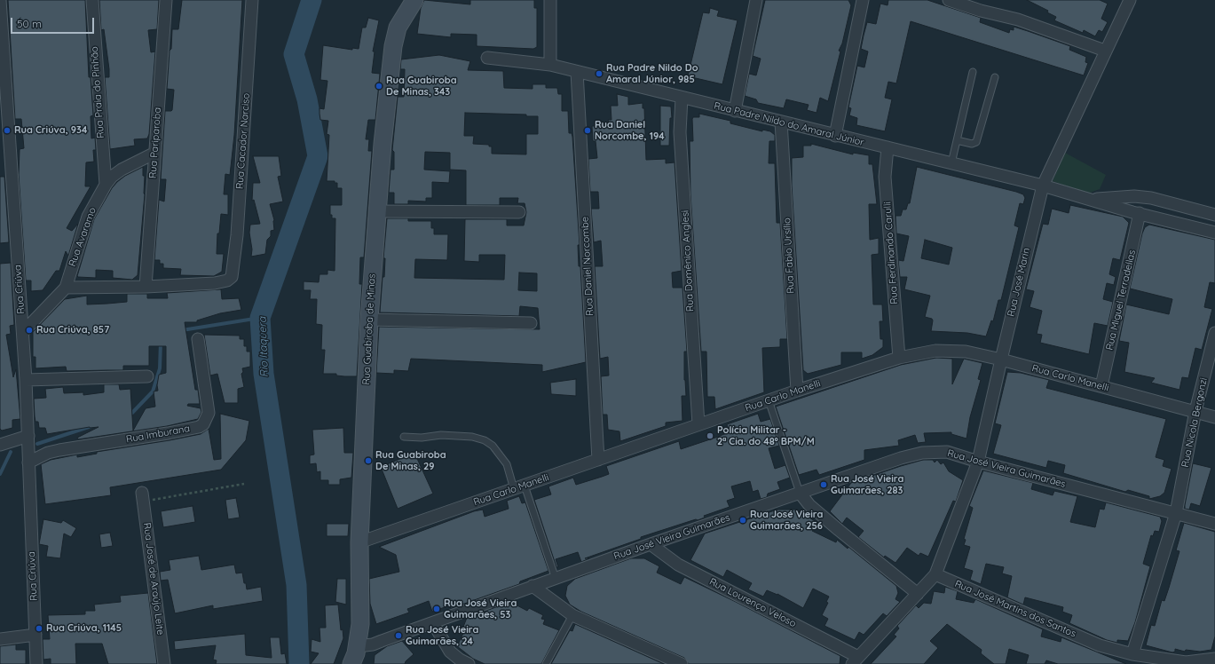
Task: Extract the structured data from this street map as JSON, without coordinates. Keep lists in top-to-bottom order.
{
  "streets": {
    "street": [
      "Rua Praia do Pinhão",
      "Rua Padre Nildo do Amaral Júnior",
      "Rua Cacador Narciso",
      "Rua Pariparoba",
      "Rua Avaramo",
      "Rua Ferdinando Carulli",
      "Rua Fabio Ursílio",
      "Rua Domênico Anglesi",
      "Rua Daniel Norcombe",
      "Rua José Marin",
      "Rua Criúva",
      "Rua Miguel Terradellas",
      "Rua Guabiroba de Minas",
      "Rua Carlo Manelli",
      "Rua Nicola Bergonzi",
      "Rua Imburana",
      "Rua José Vieira Guimarães",
      "Rua José de Araújo Leite",
      "Rua Lourenço Veloso",
      "Rua José Martins dos Santos"
    ]
  },
  "crossings": [
    ["Rua Praia do Pinhão", "Rua Avaramo"],
    ["Rua Padre Nildo do Amaral Júnior", "Rua Ferdinando Carulli"],
    ["Rua Padre Nildo do Amaral Júnior", "Rua Fabio Ursílio"],
    ["Rua Padre Nildo do Amaral Júnior", "Rua Domênico Anglesi"],
    ["Rua Padre Nildo do Amaral Júnior", "Rua Daniel Norcombe"],
    ["Rua Padre Nildo do Amaral Júnior", "Rua José Marin"],
    ["Rua Padre Nildo do Amaral Júnior", "Rua Miguel Terradellas"],
    ["Rua Cacador Narciso", "Rua Pariparoba"],
    ["Rua Pariparoba", "Rua Avaramo"],
    ["Rua Avaramo", "Rua Criúva"],
    ["Rua Ferdinando Carulli", "Rua Carlo Manelli"],
    ["Rua Fabio Ursílio", "Rua Carlo Manelli"],
    ["Rua Domênico Anglesi", "Rua Carlo Manelli"],
    ["Rua Daniel Norcombe", "Rua Carlo Manelli"],
    ["Rua José Marin", "Rua Carlo Manelli"],
    ["Rua José Marin", "Rua José Vieira Guimarães"],
    ["Rua José Marin", "Rua José Martins dos Santos"],
    ["Rua Criúva", "Rua Imburana"],
    ["Rua Miguel Terradellas", "Rua Carlo Manelli"],
    ["Rua Guabiroba de Minas", "Rua Carlo Manelli"],
    ["Rua Guabiroba de Minas", "Rua José Vieira Guimarães"],
    ["Rua Carlo Manelli", "Rua Nicola Bergonzi"],
    ["Rua Nicola Bergonzi", "Rua José Vieira Guimarães"],
    ["Rua Nicola Bergonzi", "Rua José Martins dos Santos"],
    ["Rua José Vieira Guimarães", "Rua Lourenço Veloso"]
  ],
  "water": ["Rio Itaquera"],
  "places": [
    "Rua Padre Nildo Do Amaral Júnior, 985",
    "Rua Guabiroba De Minas, 343",
    "Rua Criúva, 934",
    "Rua Daniel Norcombe, 194",
    "Rua Criúva, 857",
    "Polícia Militar - 2ª Cia. do 48º BPM/M",
    "Rua Guabiroba De Minas, 29",
    "Rua José Vieira Guimarães, 283",
    "Rua José Vieira Guimarães, 256",
    "Rua José Vieira Guimarães, 53",
    "Rua Criúva, 1145",
    "Rua José Vieira Guimarães, 24"
  ],
  "scale_bar": "50 m"
}
